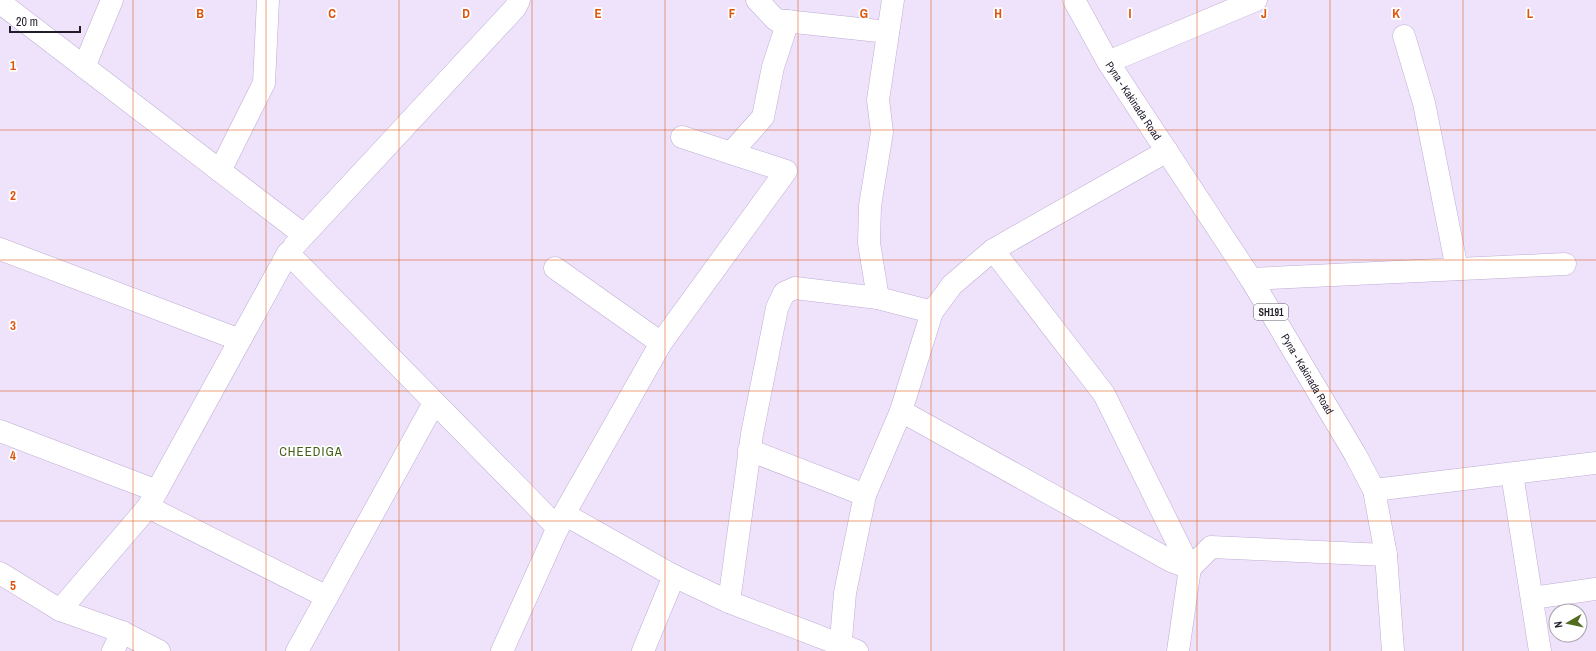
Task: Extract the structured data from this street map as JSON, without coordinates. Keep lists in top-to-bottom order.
{
  "streets": {
    "street": ["Pyna - Kakinada Road", "SH191"]
  },
  "districts": ["CHEEDIGA"],
  "scale_bar": "20 m",
  "north": "left",
  "grid": {
    "columns": [
      "B",
      "C",
      "D",
      "E",
      "F",
      "G",
      "H",
      "I",
      "J",
      "K",
      "L"
    ],
    "rows": [
      "1",
      "2",
      "3",
      "4",
      "5"
    ]
  }
}
